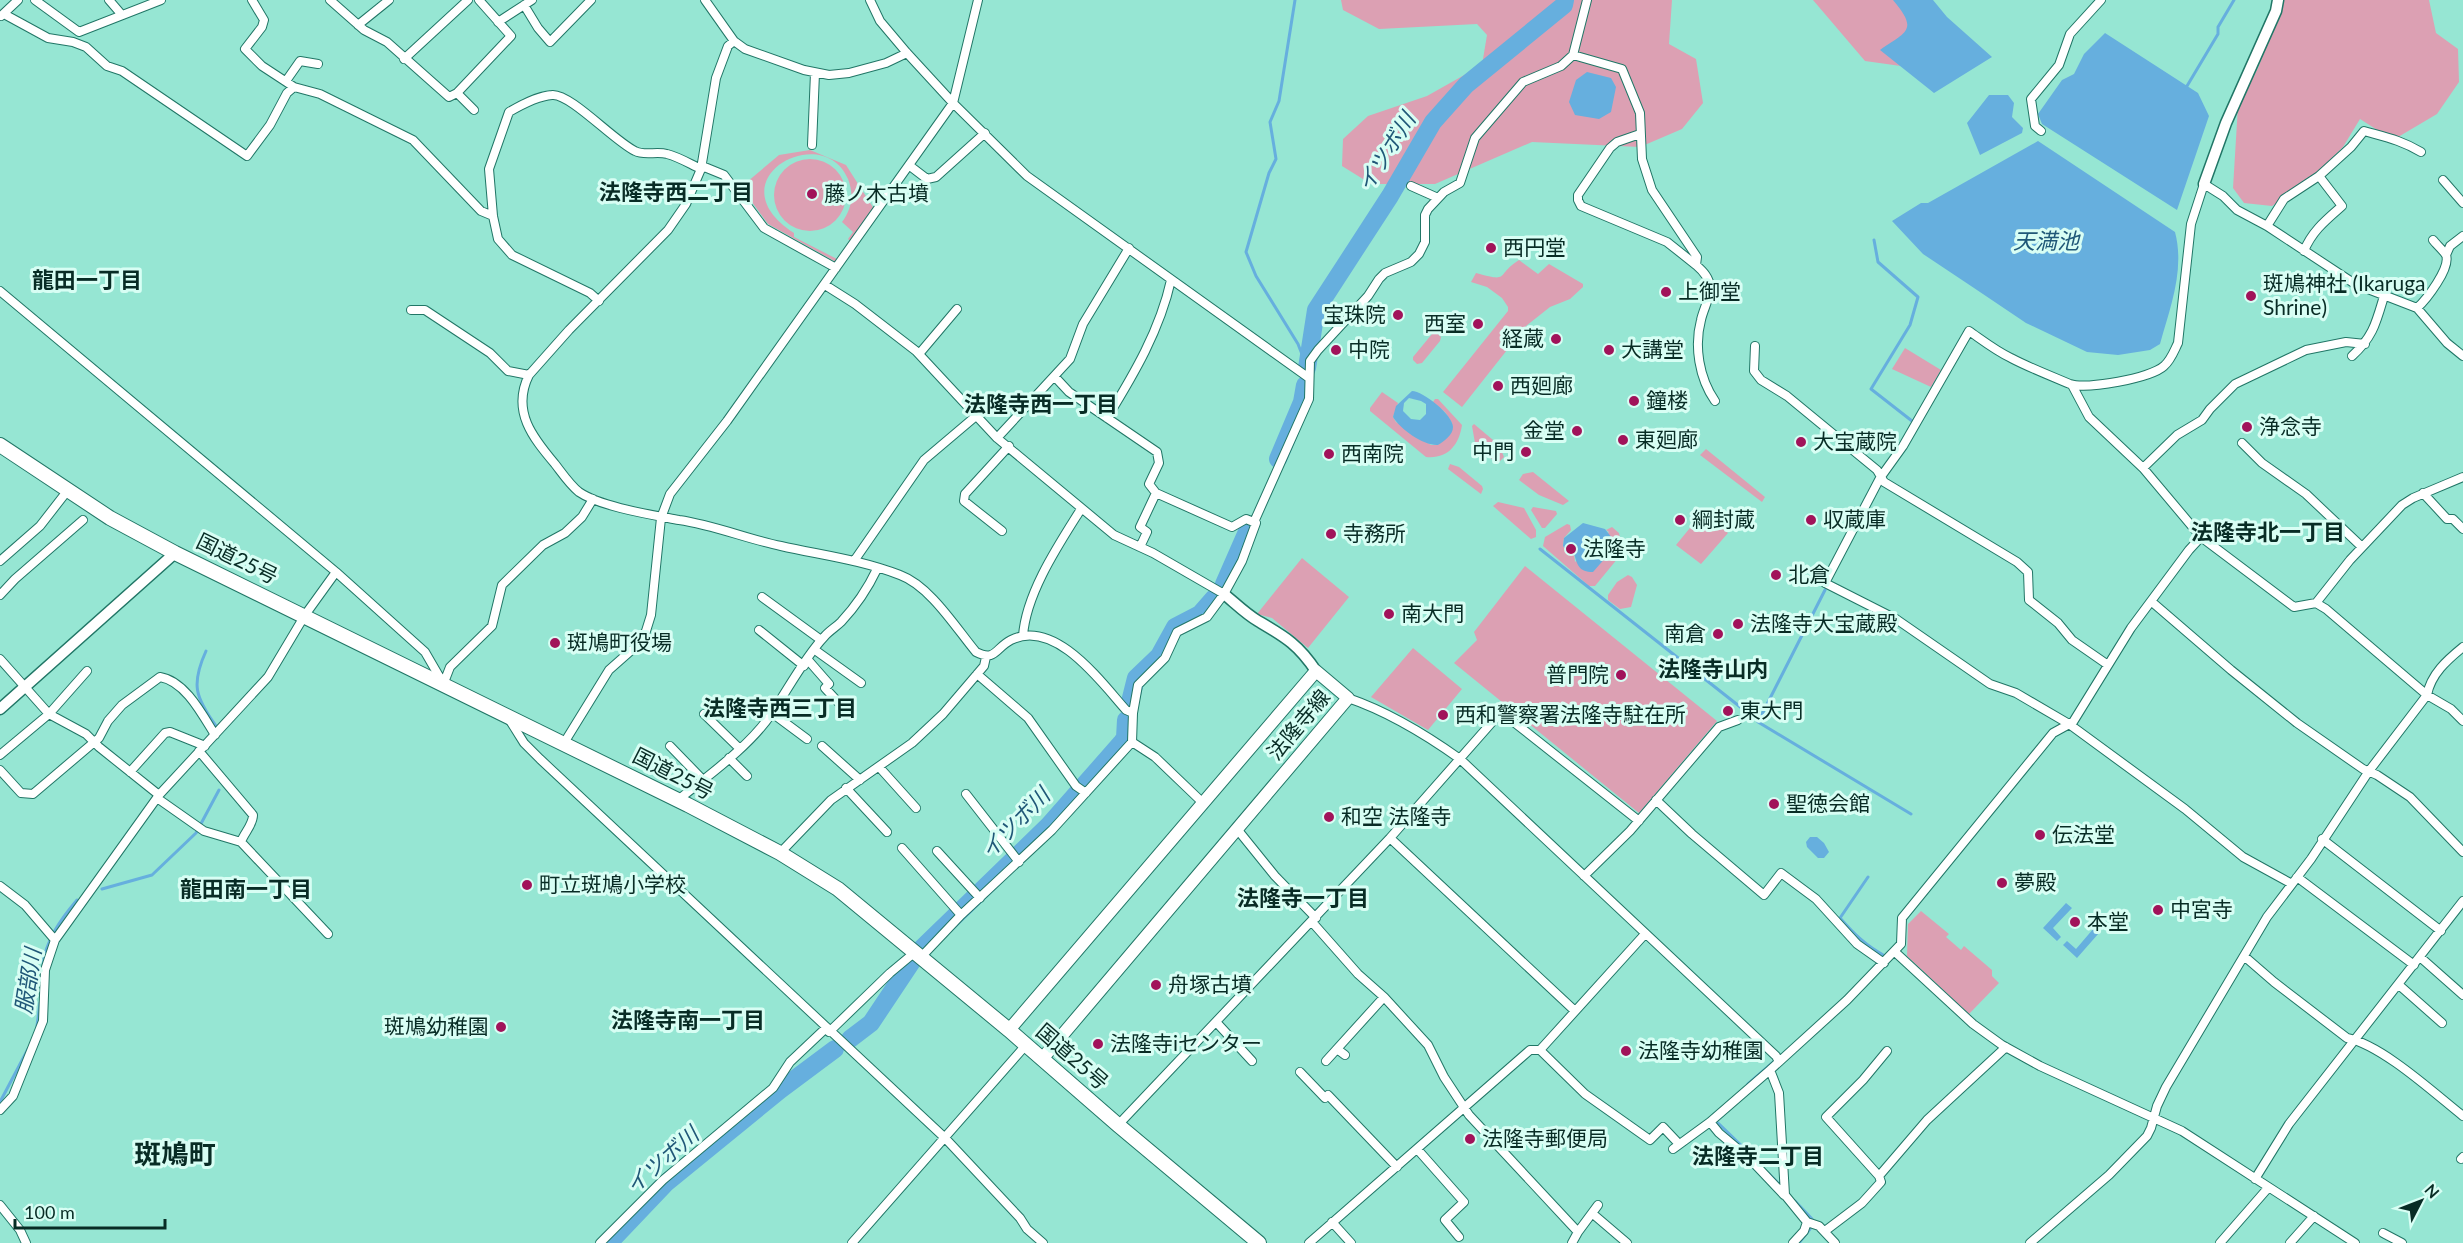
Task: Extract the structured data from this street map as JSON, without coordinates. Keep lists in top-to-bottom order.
{
  "streets": {
    "highway": ["国道25号"],
    "main road": ["法隆寺線"]
  },
  "crossings": [
    ["国道25号", "法隆寺線"]
  ],
  "districts": [
    "法隆寺西二丁目",
    "龍田一丁目",
    "法隆寺西一丁目",
    "法隆寺北一丁目",
    "法隆寺山内",
    "法隆寺西三丁目",
    "龍田南一丁目",
    "法隆寺一丁目",
    "法隆寺南一丁目",
    "斑鳩町",
    "法隆寺二丁目"
  ],
  "water": ["イツボ川", "天満池", "服部川"],
  "places": [
    "藤ノ木古墳",
    "西円堂",
    "上御堂",
    "斑鳩神社 (Ikaruga Shrine)",
    "宝珠院",
    "西室",
    "経蔵",
    "中院",
    "大講堂",
    "西廻廊",
    "鐘楼",
    "浄念寺",
    "金堂",
    "東廻廊",
    "大宝蔵院",
    "中門",
    "西南院",
    "綱封蔵",
    "収蔵庫",
    "寺務所",
    "法隆寺",
    "北倉",
    "南大門",
    "法隆寺大宝蔵殿",
    "南倉",
    "斑鳩町役場",
    "普門院",
    "東大門",
    "西和警察署法隆寺駐在所",
    "聖徳会館",
    "和空 法隆寺",
    "伝法堂",
    "夢殿",
    "町立斑鳩小学校",
    "中宮寺",
    "本堂",
    "舟塚古墳",
    "斑鳩幼稚園",
    "法隆寺iセンター",
    "法隆寺幼稚園",
    "法隆寺郵便局"
  ],
  "scale_bar": "100 m",
  "north": "top right"
}
